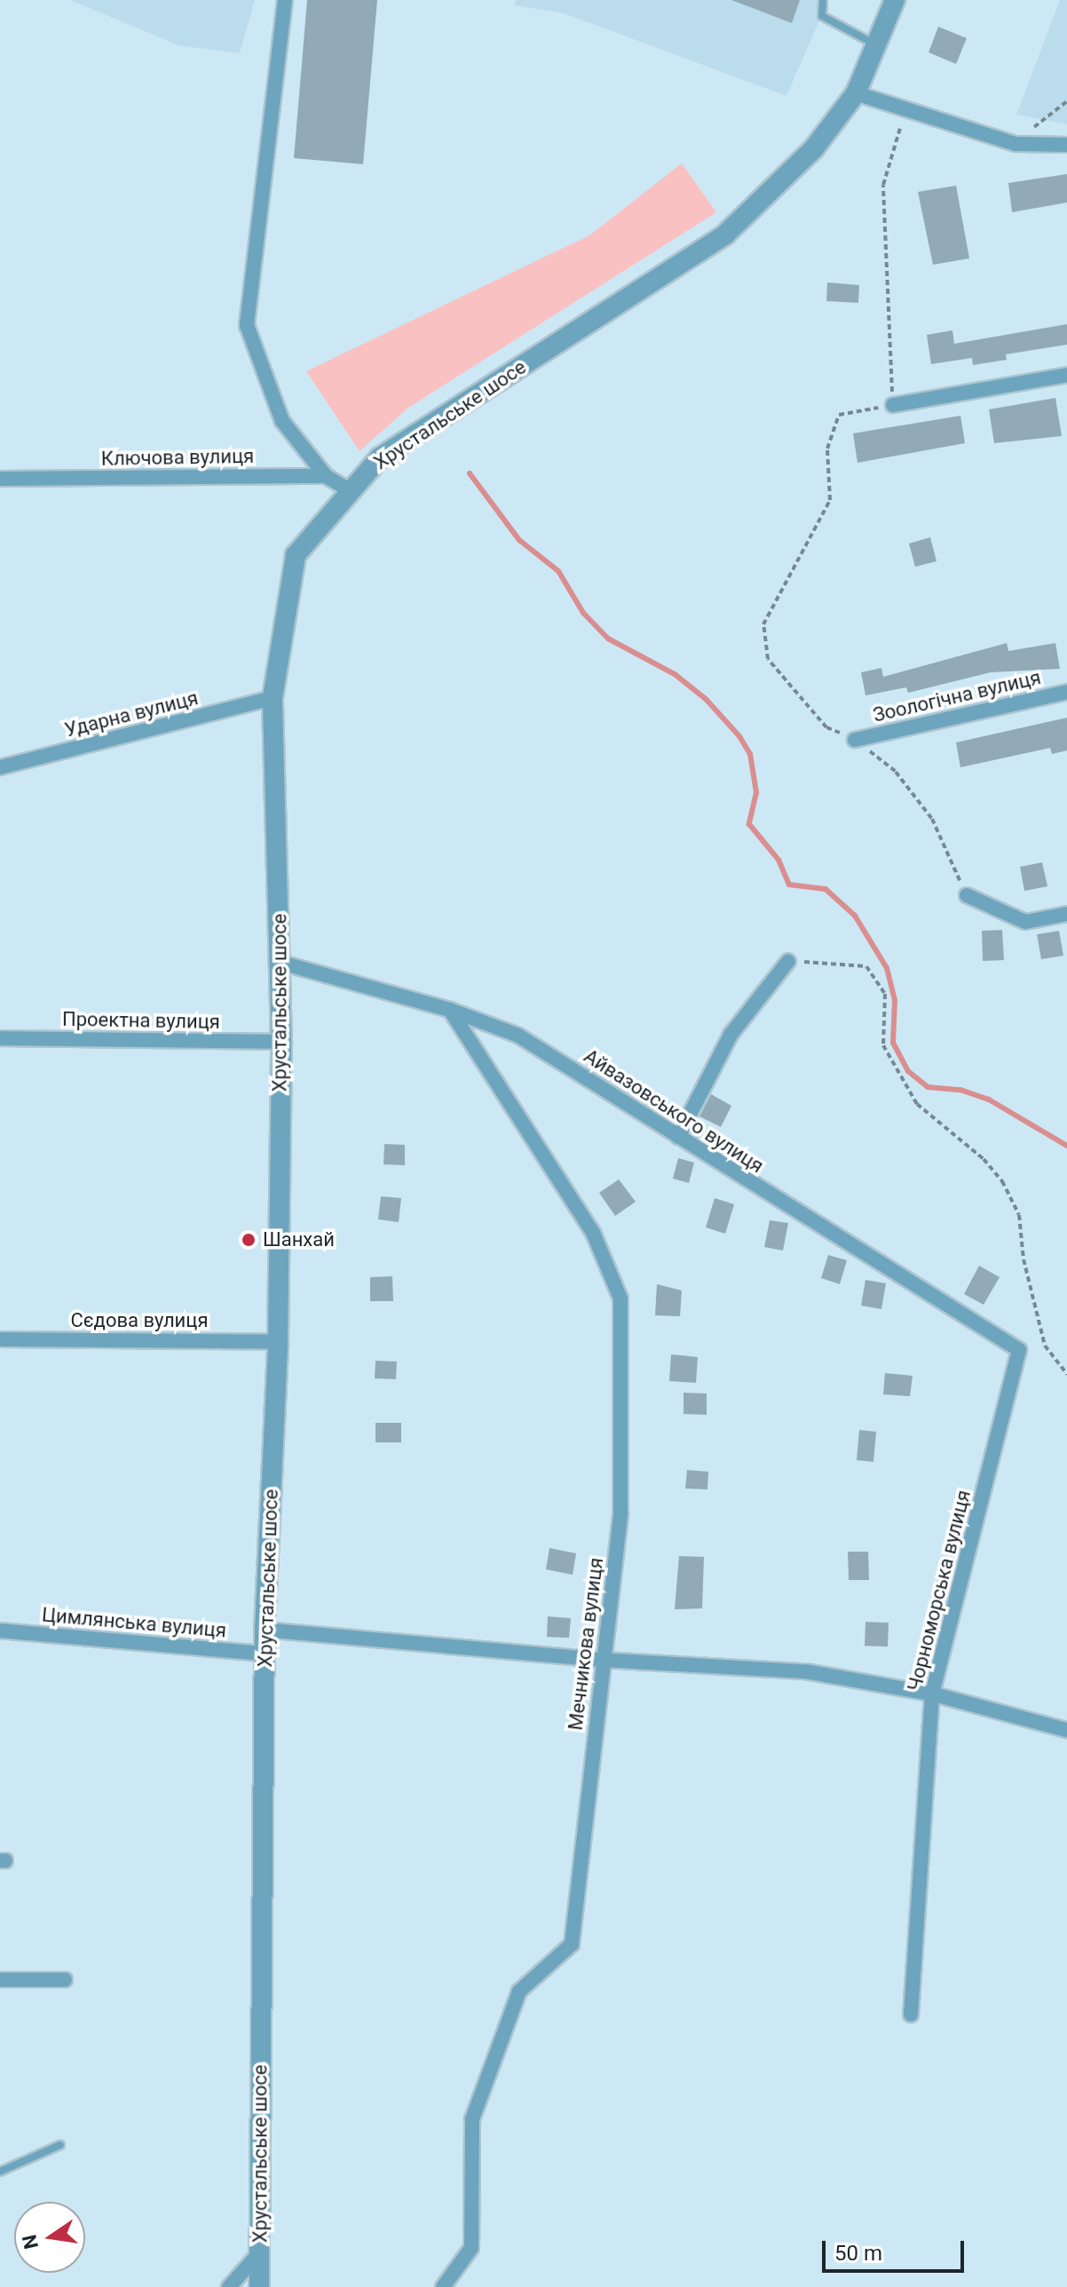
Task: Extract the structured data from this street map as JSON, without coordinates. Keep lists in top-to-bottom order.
{
  "streets": {
    "street": [
      "Хрустальське шосе",
      "Ключова вулиця",
      "Зоологічна вулиця",
      "Ударна вулиця",
      "Проектна вулиця",
      "Айвазовського вулиця",
      "Сєдова вулиця",
      "Чорноморська вулиця",
      "Цимлянська вулиця",
      "Мечникова вулиця"
    ]
  },
  "crossings": [
    ["Хрустальське шосе", "Ударна вулиця"],
    ["Хрустальське шосе", "Проектна вулиця"],
    ["Хрустальське шосе", "Айвазовського вулиця"],
    ["Хрустальське шосе", "Сєдова вулиця"],
    ["Хрустальське шосе", "Цимлянська вулиця"],
    ["Айвазовського вулиця", "Чорноморська вулиця"],
    ["Айвазовського вулиця", "Мечникова вулиця"]
  ],
  "places": ["Шанхай"],
  "scale_bar": "50 m",
  "north": "left"
}
